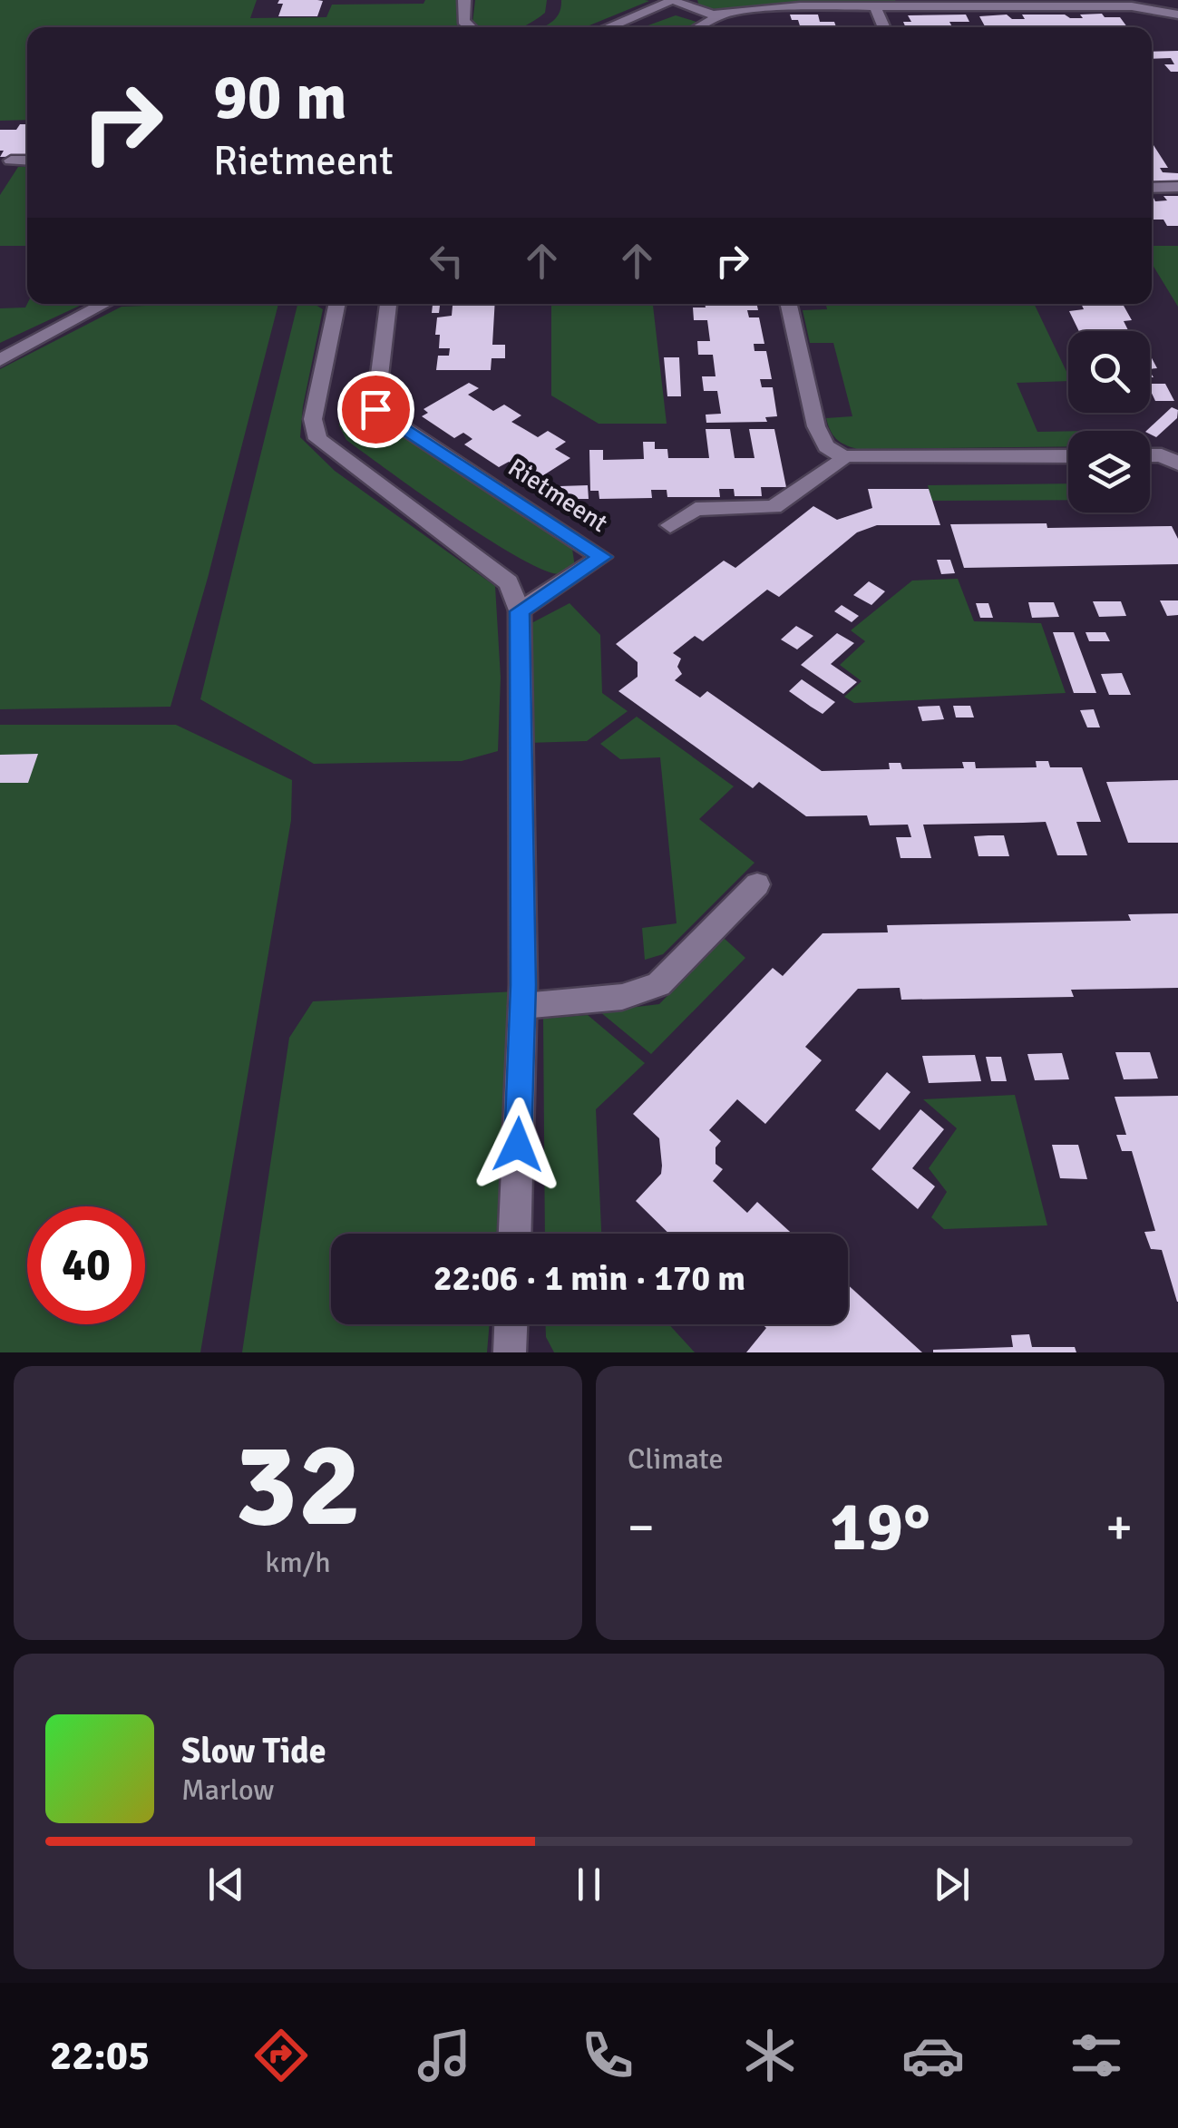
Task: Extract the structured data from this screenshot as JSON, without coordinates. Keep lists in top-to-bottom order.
{
  "streets": {
    "street": ["Rietmeent"]
  },
  "page": {
    "turn": ["90 m", "Rietmeent"],
    "limit": "40",
    "trip": "22:06 · 1 min · 170 m",
    "tile": [
      ["32", "km/h"],
      "Climate"
    ],
    "heat": ["−", "19°", "+"],
    "song": ["Slow Tide", "Marlow"],
    "tabs": "22:05"
  }
}
